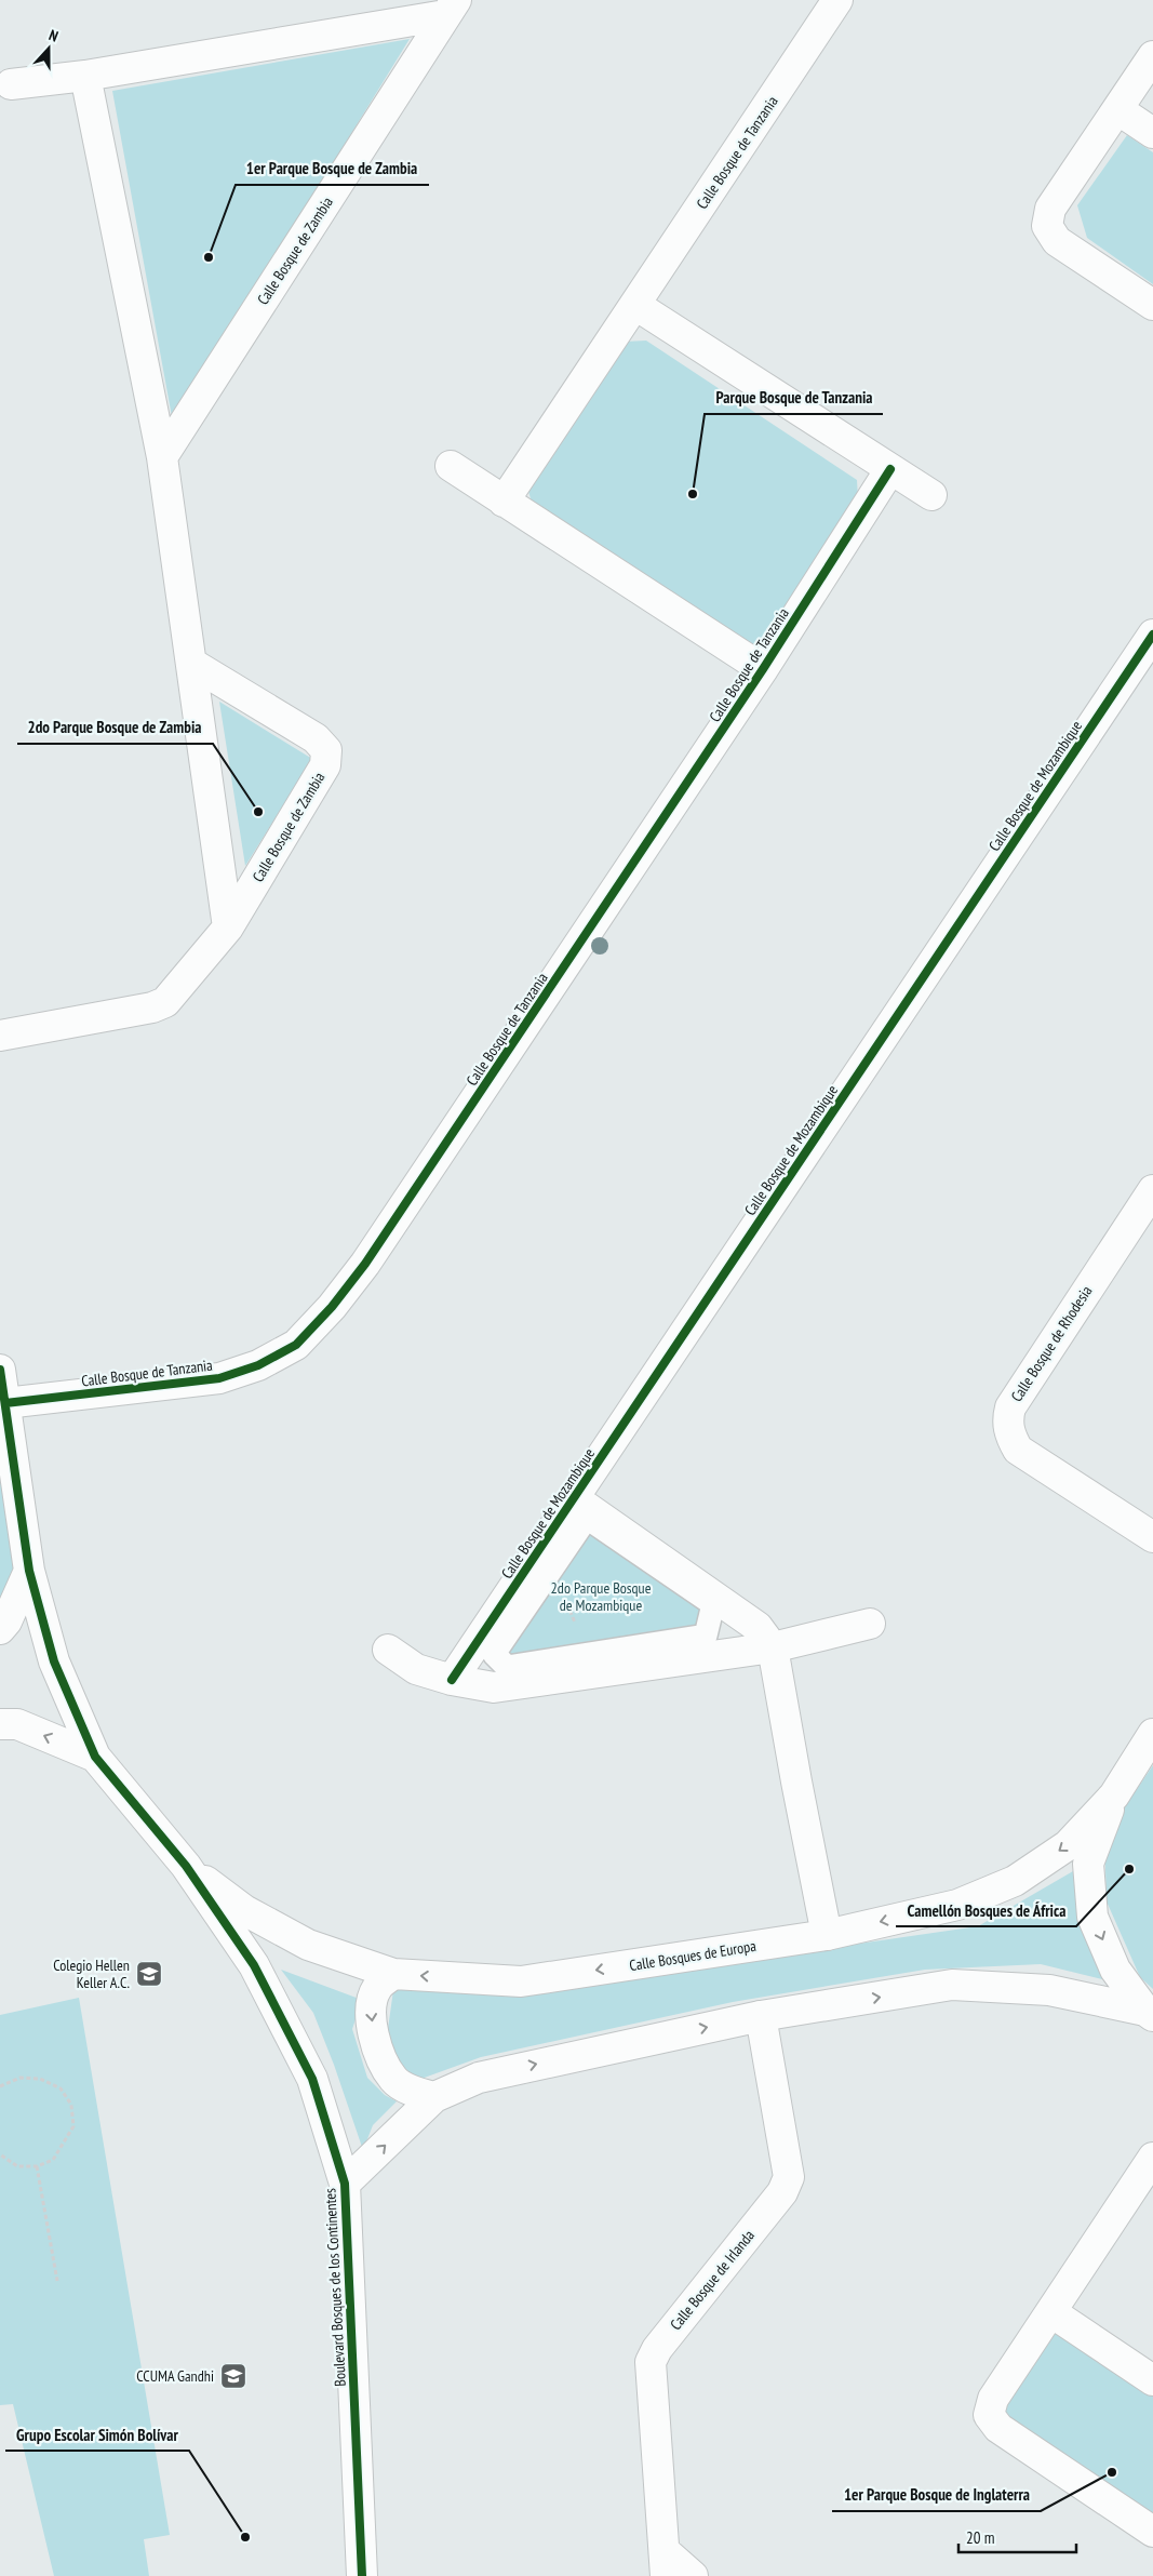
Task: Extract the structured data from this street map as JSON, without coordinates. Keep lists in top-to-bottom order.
{
  "streets": {
    "street": [
      "Calle Bosque de Tanzania",
      "Calle Bosque de Zambia",
      "Calle Bosque de Mozambique",
      "Calle Bosque de Rhodesia",
      "Calle Bosques de Europa",
      "Calle Bosque de Irlanda",
      "Boulevard Bosques de los Continentes"
    ]
  },
  "crossings": [
    ["Calle Bosque de Tanzania", "Boulevard Bosques de los Continentes"],
    ["Calle Bosque de Mozambique", "Calle Bosques de Europa"],
    ["Calle Bosques de Europa", "Boulevard Bosques de los Continentes"]
  ],
  "parks": ["2do Parque Bosque de Mozambique"],
  "places": {
    "other": [
      "1er Parque Bosque de Zambia",
      "Parque Bosque de Tanzania",
      "2do Parque Bosque de Zambia",
      "Camellón Bosques de África",
      "1er Parque Bosque de Inglaterra",
      "Grupo Escolar Simón Bolívar"
    ],
    "school or university": ["Colegio Hellen Keller A.C.", "CCUMA Gandhi"]
  },
  "scale_bar": "20 m",
  "north": "top"
}
